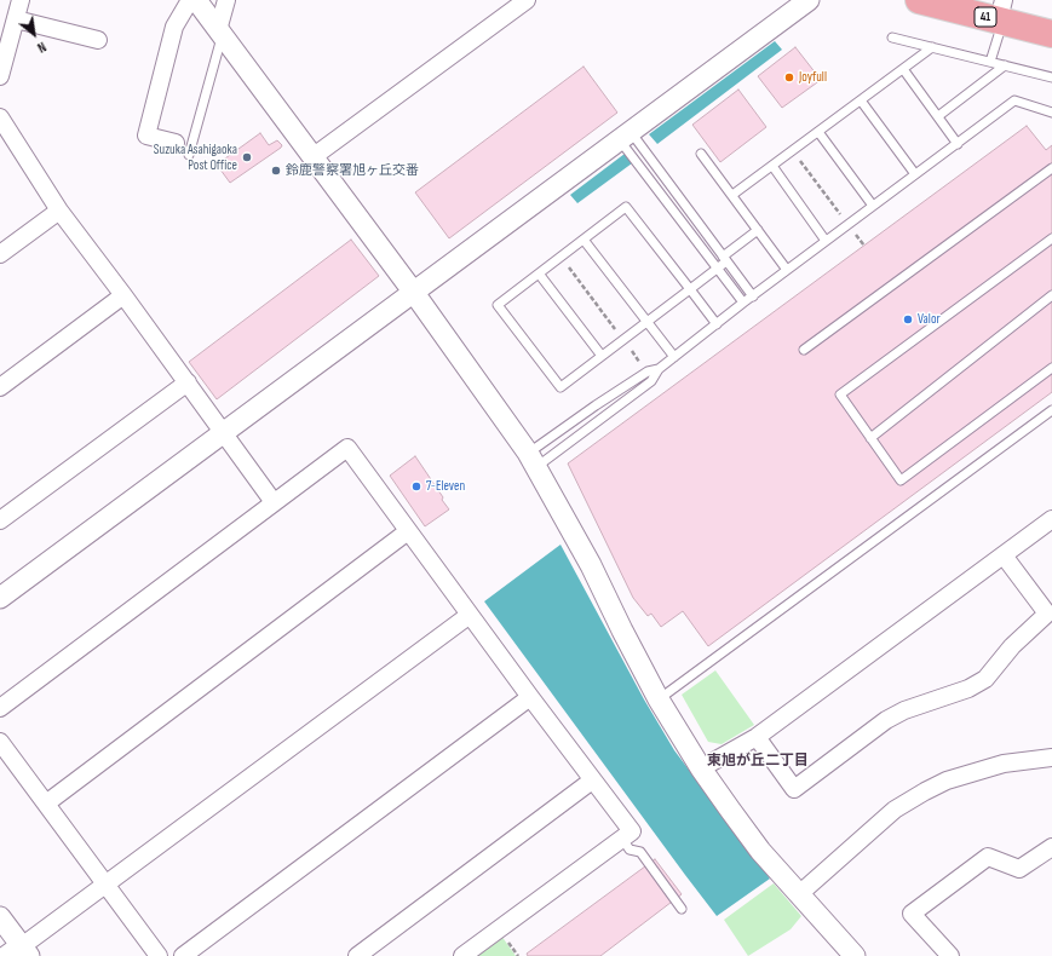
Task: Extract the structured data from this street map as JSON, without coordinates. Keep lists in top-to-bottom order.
{
  "streets": {
    "main road": ["41"]
  },
  "districts": ["東旭が丘二丁目"],
  "places": [
    "Joyfull",
    "Suzuka Asahigaoka Post Office",
    "鈴鹿警察署旭ヶ丘交番",
    "Valor",
    "7-Eleven"
  ],
  "north": "bottom right"
}
